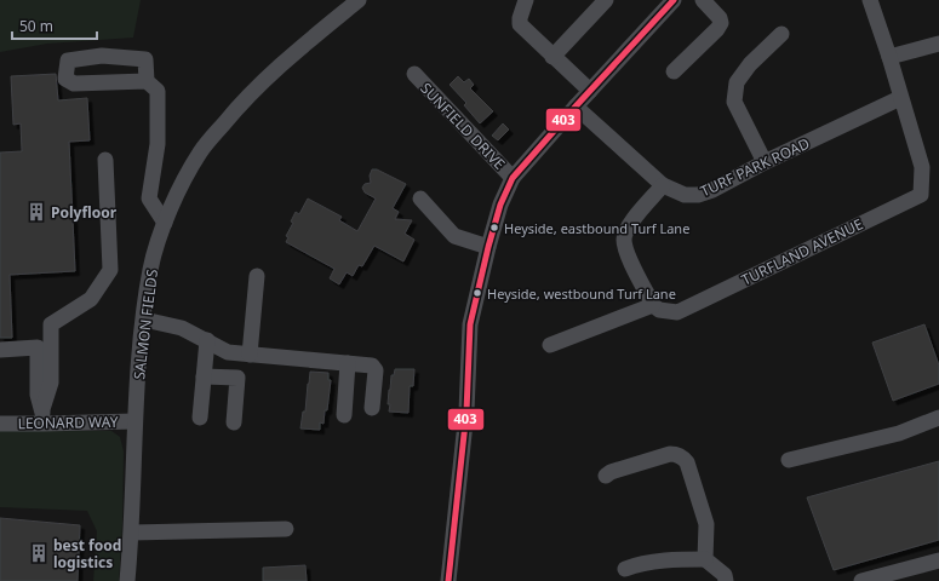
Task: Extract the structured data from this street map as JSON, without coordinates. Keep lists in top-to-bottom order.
{
  "streets": {
    "street": [
      "SUNFIELD DRIVE",
      "TURF PARK ROAD",
      "TURFLAND AVENUE",
      "SALMON FIELDS",
      "LEONARD WAY"
    ]
  },
  "crossings": [
    ["TURF PARK ROAD", "TURFLAND AVENUE"],
    ["SALMON FIELDS", "LEONARD WAY"]
  ],
  "places": {
    "building": ["Polyfloor", "best food logistics"],
    "other": ["Heyside, eastbound Turf Lane", "Heyside, westbound Turf Lane"]
  },
  "lines": ["transit line 403"],
  "scale_bar": "50 m"
}
